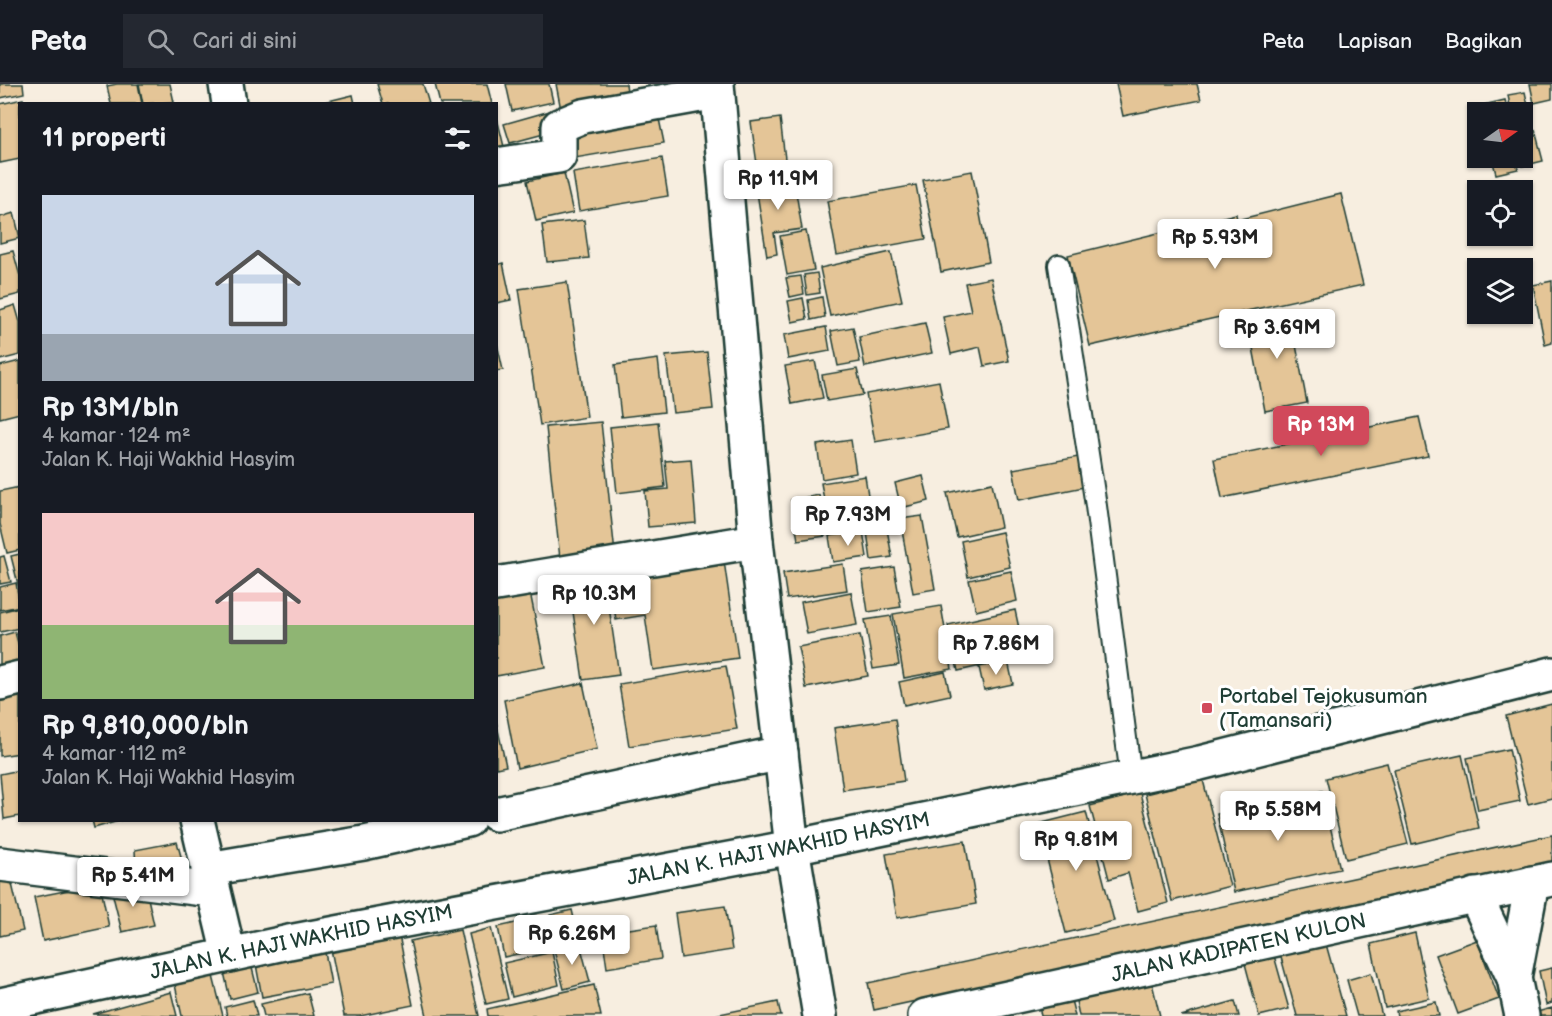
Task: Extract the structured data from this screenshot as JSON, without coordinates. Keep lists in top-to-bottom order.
{
  "streets": {
    "street": ["JALAN K. HAJI WAKHID HASYIM", "JALAN KADIPATEN KULON"]
  },
  "places": {
    "transit": ["Portabel Tejokusuman (Tamansari)"]
  },
  "north": "right",
  "page": {
    "header": "Peta",
    "search": "Cari di sini",
    "nav": ["Peta", "Lapisan", "Bagikan"],
    "heading": "11 properti",
    "price": [
      "Rp 11.9M",
      "Rp 5.93M",
      "Rp 3.69M",
      "Rp 13M",
      "Rp 7.93M",
      "Rp 10.3M",
      "Rp 7.86M",
      "Rp 5.58M",
      "Rp 9.81M",
      "Rp 5.41M",
      "Rp 6.26M"
    ],
    "list": [
      {
        "name": "Rp 13M/bln",
        "note": "4 kamar · 124 m² · Jalan K. Haji Wakhid Hasyim"
      },
      {
        "name": "Rp 9,810,000/bln",
        "note": "4 kamar · 112 m² · Jalan K. Haji Wakhid Hasyim"
      }
    ]
  }
}
